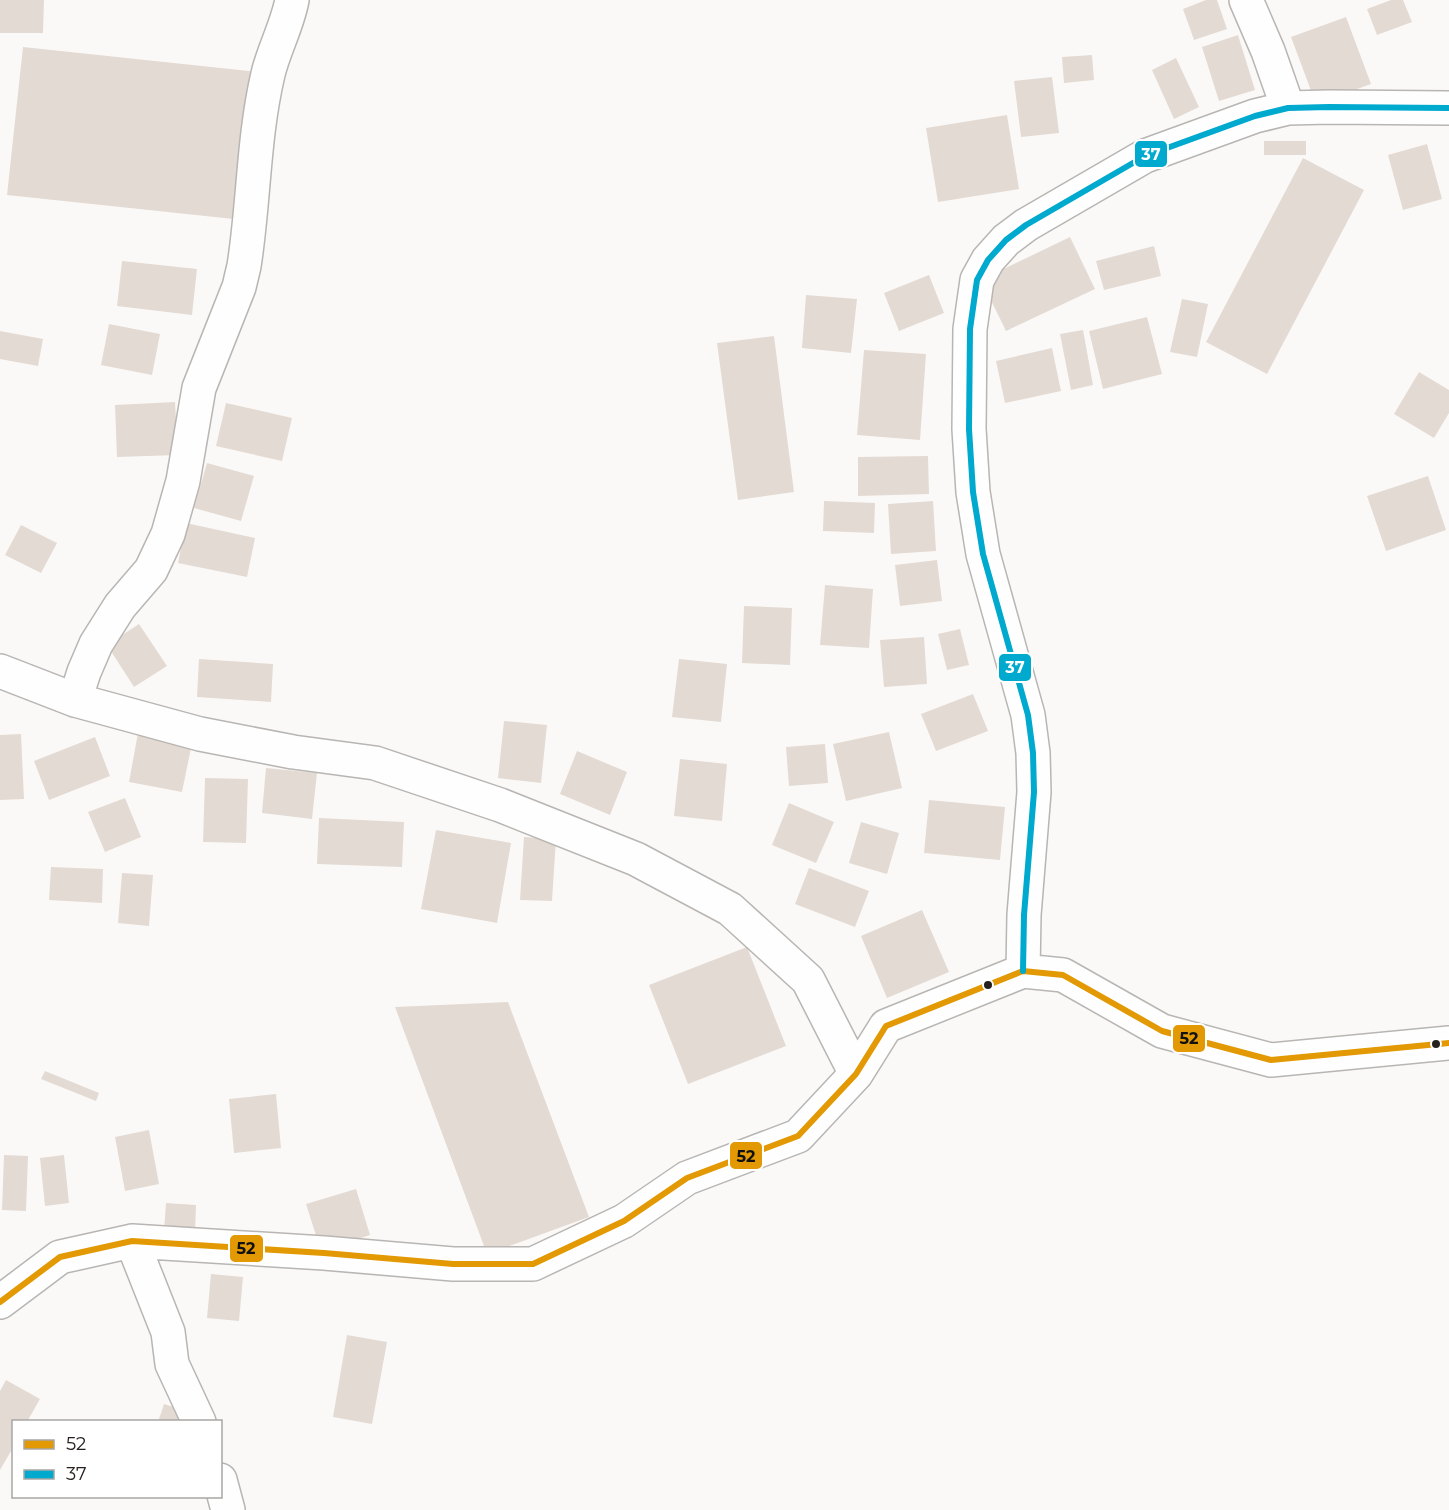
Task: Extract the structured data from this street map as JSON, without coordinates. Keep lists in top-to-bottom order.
{
  "lines": ["transit line 37", "transit line 52"],
  "legend": ["52", "37"]
}
